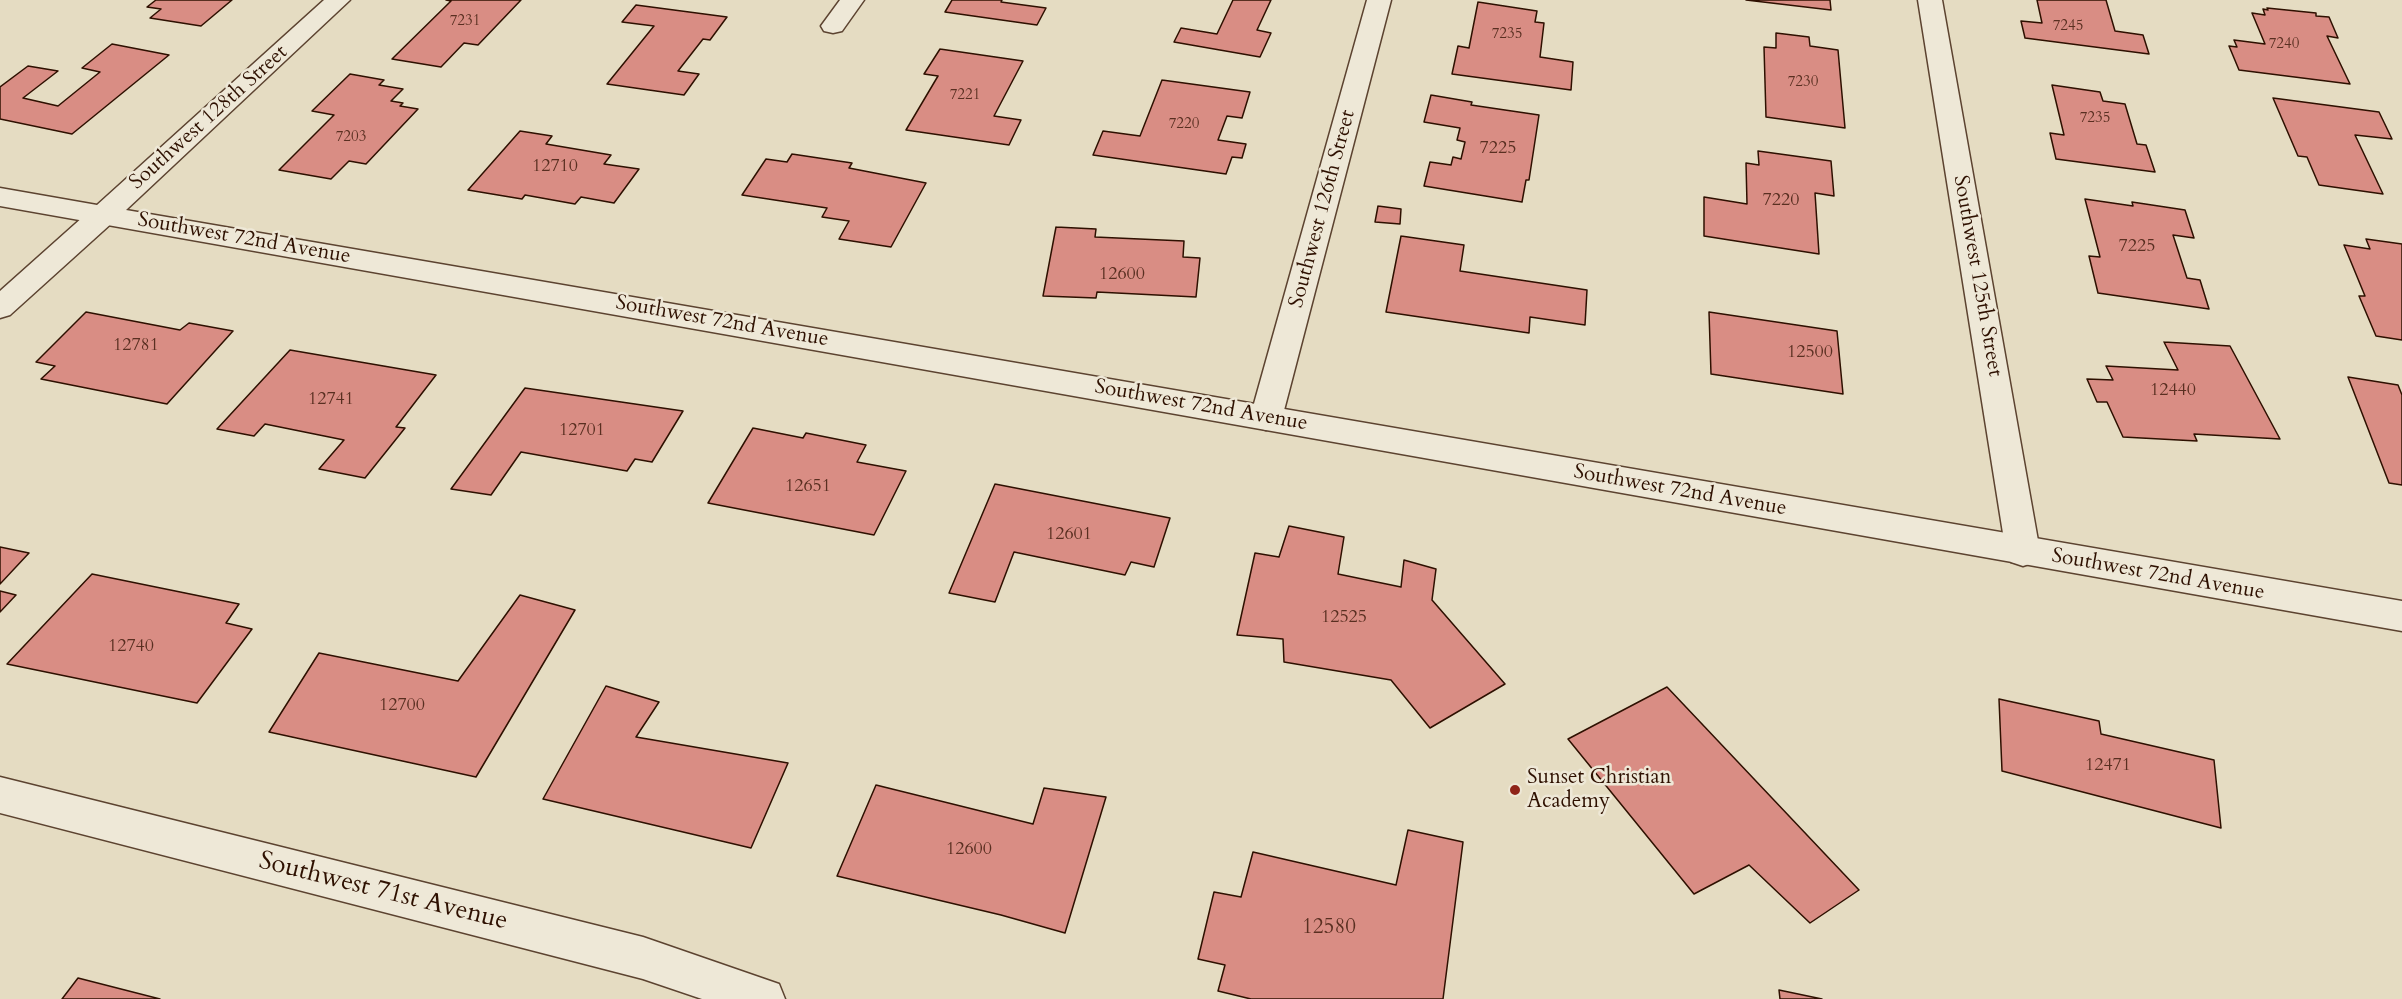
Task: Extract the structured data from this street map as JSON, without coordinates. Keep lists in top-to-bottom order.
{
  "streets": {
    "street": [
      "Southwest 128th Street",
      "Southwest 126th Street",
      "Southwest 72nd Avenue",
      "Southwest 125th Street",
      "Southwest 71st Avenue"
    ]
  },
  "crossings": [
    ["Southwest 128th Street", "Southwest 72nd Avenue"],
    ["Southwest 126th Street", "Southwest 72nd Avenue"],
    ["Southwest 72nd Avenue", "Southwest 125th Street"]
  ],
  "places": ["Sunset Christian Academy"],
  "house_numbers": [
    "7231",
    "7245",
    "7235",
    "7240",
    "7230",
    "7221",
    "7235",
    "7220",
    "7203",
    "7225",
    "12710",
    "7220",
    "7225",
    "12600",
    "12781",
    "12500",
    "12440",
    "12741",
    "12701",
    "12651",
    "12601",
    "12525",
    "12740",
    "12700",
    "12471",
    "12600",
    "12580"
  ]
}
